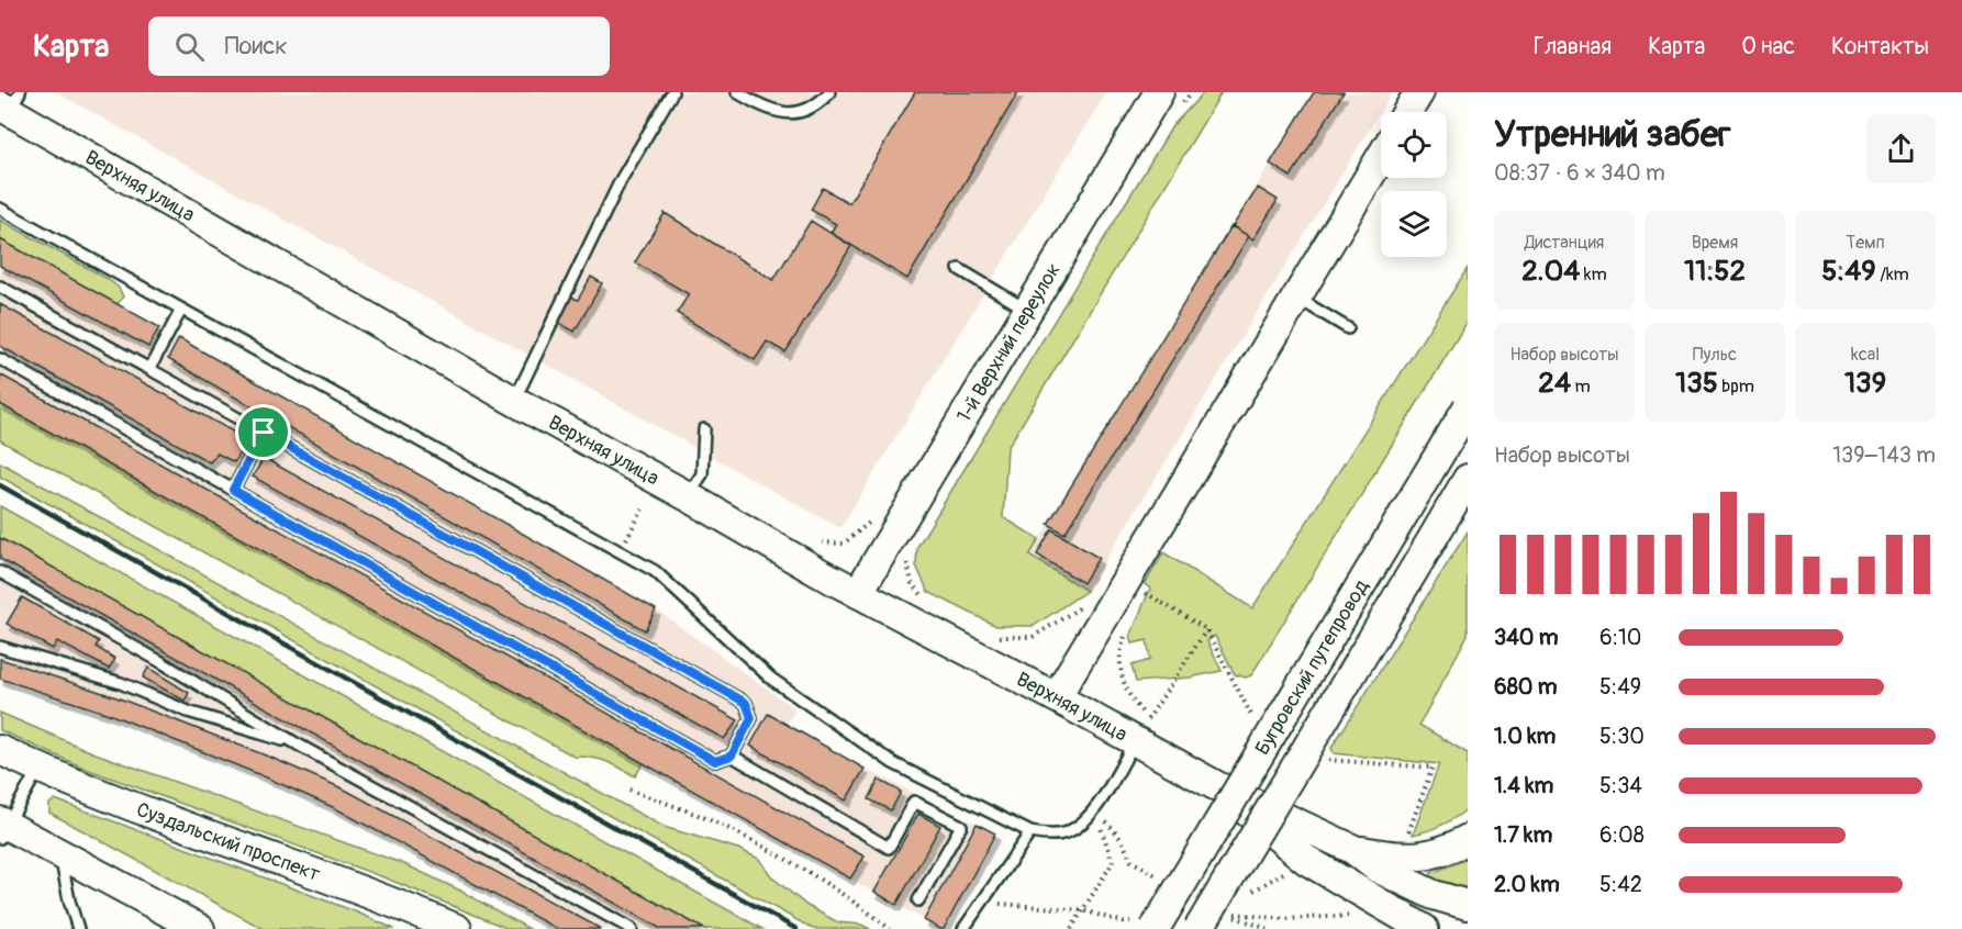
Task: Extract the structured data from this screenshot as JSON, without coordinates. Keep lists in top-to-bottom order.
{
  "streets": {
    "main road": [
      "Верхняя улица",
      "1-й Верхний переулок",
      "Бугровский путепровод",
      "Суздальский проспект"
    ]
  },
  "crossings": [
    ["Верхняя улица", "1-й Верхний переулок"]
  ],
  "page": {
    "header": "Карта",
    "search": "Поиск",
    "nav": [
      "Главная",
      "Карта",
      "О нас",
      "Контакты"
    ],
    "heading": ["Утренний забег", "08:37 · 6 × 340 m"],
    "stats": [
      ["Дистанция", "2.04 km"],
      ["Время", "11:52"],
      ["Темп", "5:49 /km"],
      ["Набор высоты", "24 m"],
      ["Пульс", "135 bpm"],
      ["kcal", "139"]
    ],
    "chart": ["Набор высоты", "139–143 m"],
    "list": [
      {
        "name": "340 m",
        "note": "6:10"
      },
      {
        "name": "680 m",
        "note": "5:49"
      },
      {
        "name": "1.0 km",
        "note": "5:30"
      },
      {
        "name": "1.4 km",
        "note": "5:34"
      },
      {
        "name": "1.7 km",
        "note": "6:08"
      },
      {
        "name": "2.0 km",
        "note": "5:42"
      }
    ]
  }
}
